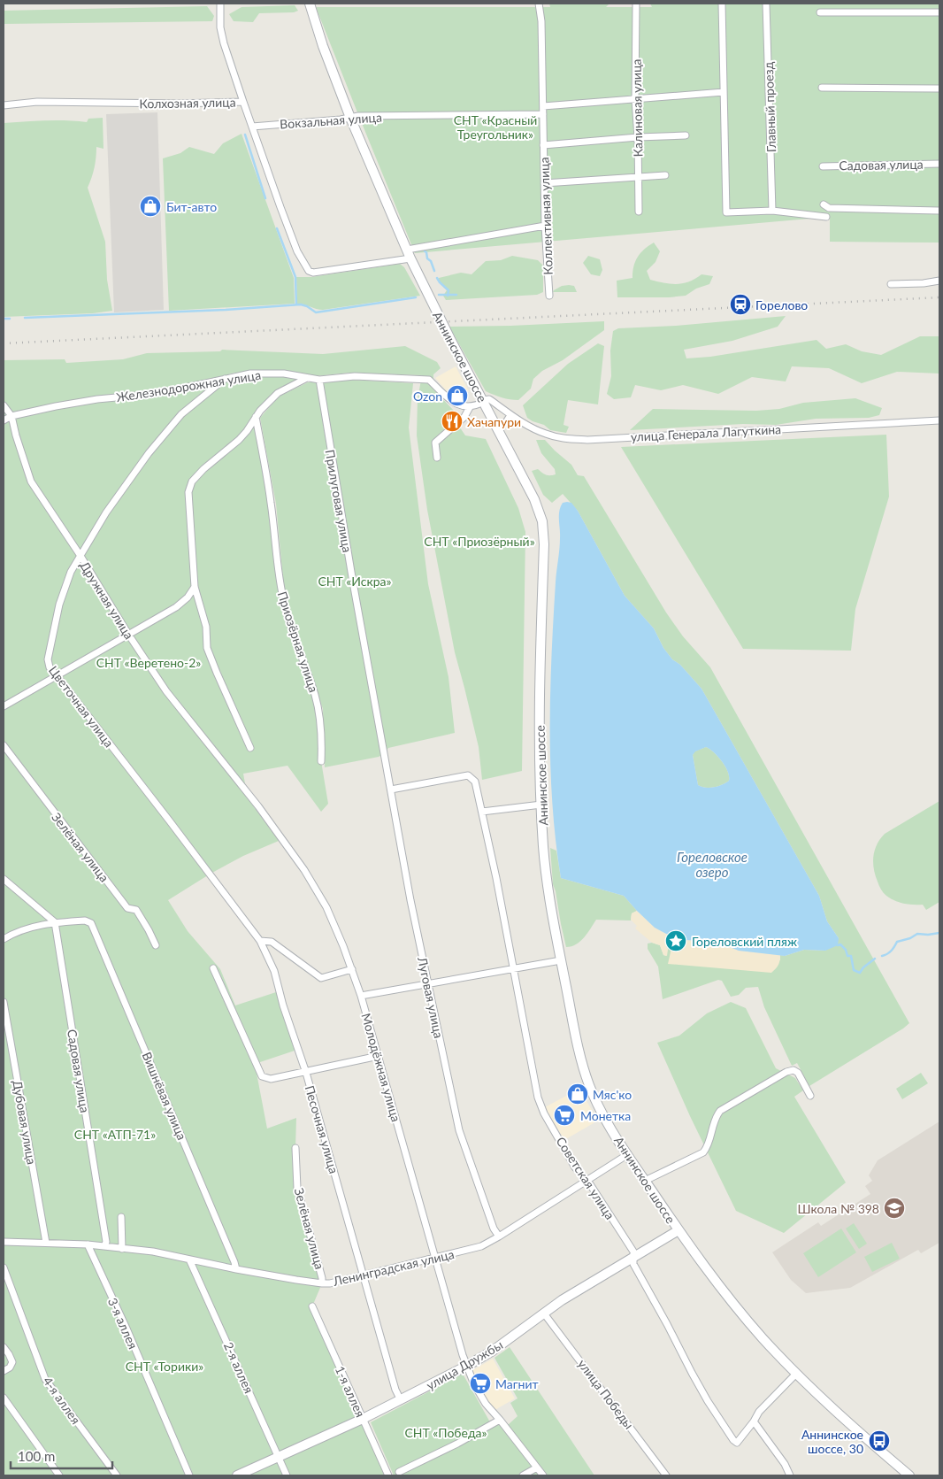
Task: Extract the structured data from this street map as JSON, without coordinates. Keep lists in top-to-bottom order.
{
  "streets": {
    "main road": ["Аннинское шоссе", "улица Дружбы"],
    "street": [
      "Колхозная улица",
      "Главный проезд",
      "Калиновая улица",
      "Вокзальная улица",
      "Садовая улица",
      "Коллективная улица",
      "Железнодорожная улица",
      "улица Генерала Лагуткина",
      "Прилуговая улица",
      "Дружная улица",
      "Приозёрная улица",
      "Цветочная улица",
      "Зелёная улица",
      "Луговая улица",
      "Молодёжная улица",
      "Вишнёвая улица",
      "Дубовая улица",
      "Песочная улица",
      "Советская улица",
      "Ленинградская улица",
      "3-я аллея",
      "2-я аллея",
      "1-я аллея",
      "улица Победы",
      "4-я аллея"
    ]
  },
  "crossings": [
    ["Колхозная улица", "Вокзальная улица"],
    ["Колхозная улица", "Аннинское шоссе"],
    ["Вокзальная улица", "Коллективная улица"],
    ["Вокзальная улица", "Аннинское шоссе"],
    ["Садовая улица", "Вишнёвая улица"],
    ["Садовая улица", "Ленинградская улица"],
    ["Аннинское шоссе", "улица Генерала Лагуткина"],
    ["Аннинское шоссе", "Советская улица"],
    ["Аннинское шоссе", "Ленинградская улица"],
    ["Аннинское шоссе", "улица Дружбы"],
    ["Железнодорожная улица", "Прилуговая улица"],
    ["Железнодорожная улица", "Дружная улица"],
    ["Железнодорожная улица", "Цветочная улица"],
    ["Прилуговая улица", "Луговая улица"],
    ["Дружная улица", "Цветочная улица"],
    ["Дружная улица", "Молодёжная улица"],
    ["Цветочная улица", "Песочная улица"],
    ["Зелёная улица", "Ленинградская улица"],
    ["Луговая улица", "Советская улица"],
    ["Луговая улица", "Ленинградская улица"],
    ["Молодёжная улица", "Ленинградская улица"],
    ["Молодёжная улица", "улица Дружбы"],
    ["Вишнёвая улица", "Ленинградская улица"],
    ["Дубовая улица", "Ленинградская улица"],
    ["Песочная улица", "Ленинградская улица"],
    ["Песочная улица", "улица Дружбы"],
    ["Советская улица", "Ленинградская улица"],
    ["Советская улица", "улица Дружбы"],
    ["Ленинградская улица", "3-я аллея"],
    ["Ленинградская улица", "2-я аллея"],
    ["улица Дружбы", "2-я аллея"],
    ["улица Дружбы", "1-я аллея"],
    ["улица Дружбы", "улица Победы"]
  ],
  "water": ["Гореловское озеро"],
  "parks": [
    "СНТ «Красный Треугольник»",
    "СНТ «Приозёрный»",
    "СНТ «Искра»",
    "СНТ «Веретено-2»",
    "СНТ «АТП-71»",
    "СНТ «Торики»",
    "СНТ «Победа»"
  ],
  "places": {
    "shop": ["Бит-авто", "Ozon", "Мяс'ко"],
    "station": ["Горелово"],
    "restaurant": ["Хачапури"],
    "place": ["Гореловский пляж"],
    "supermarket": ["Монетка", "Магнит"],
    "school or university": ["Школа № 398"],
    "bus stop": ["Аннинское шоссе, 30"]
  },
  "scale_bar": "100 m"
}
